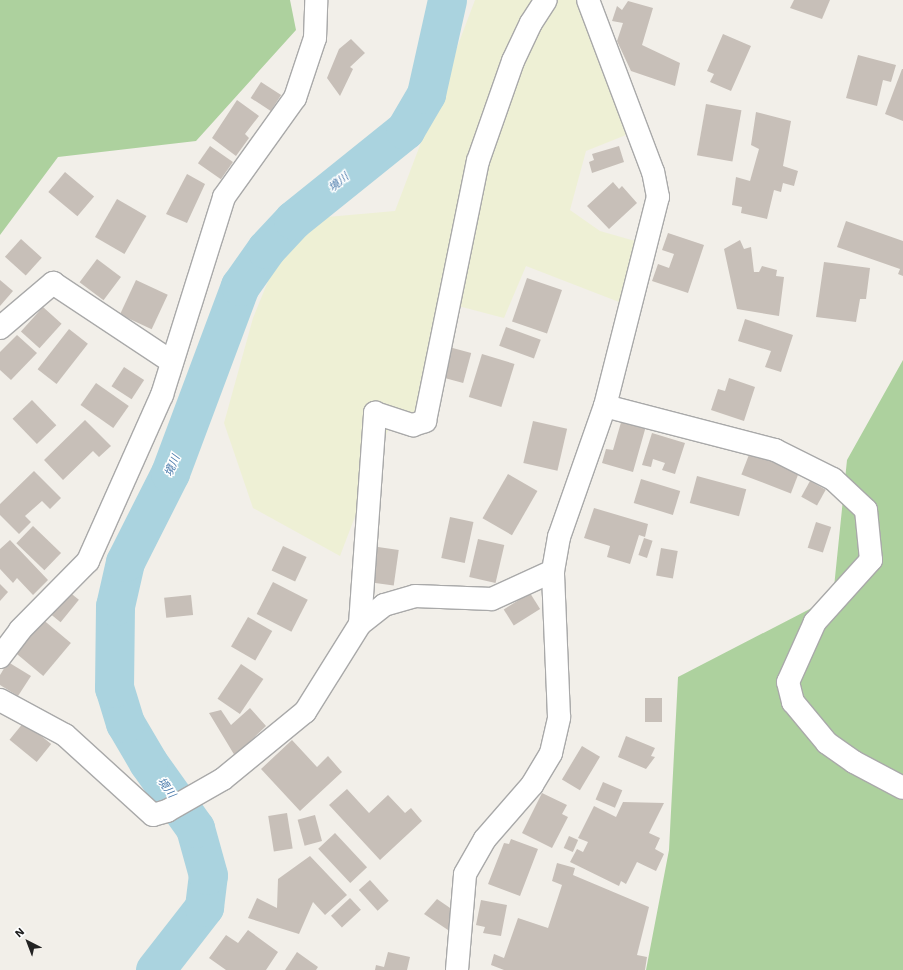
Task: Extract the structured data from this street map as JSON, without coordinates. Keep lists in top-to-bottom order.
{
  "water": ["境川"],
  "north": "top left"
}
